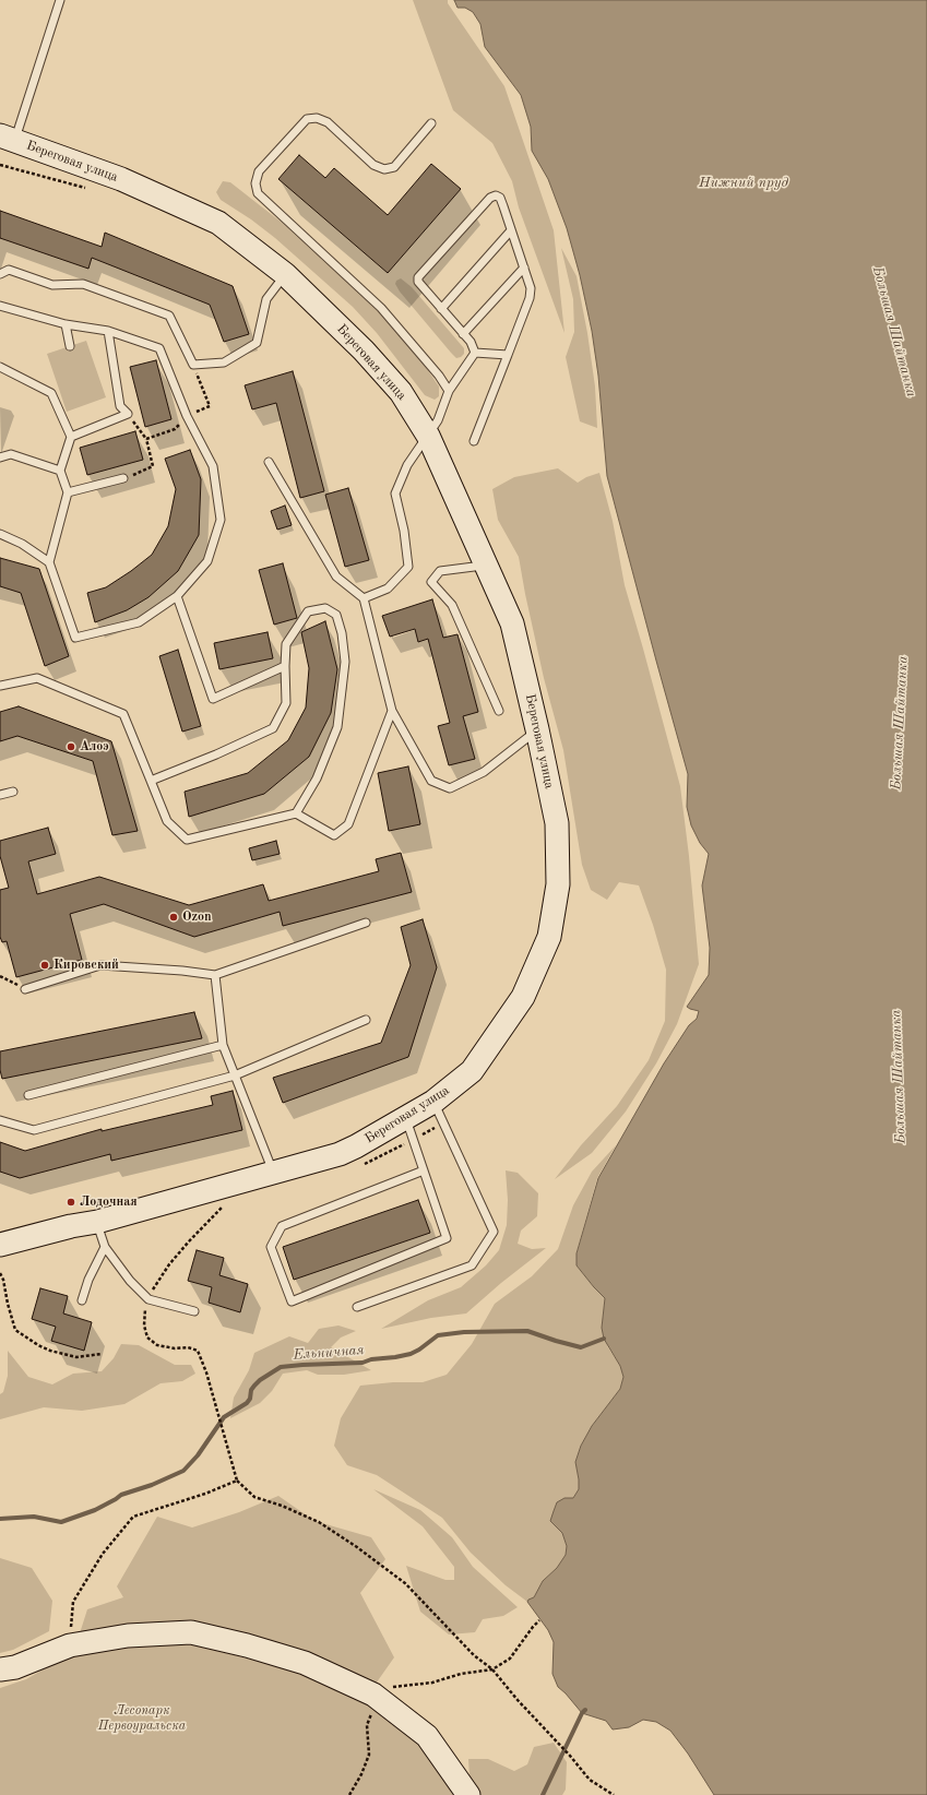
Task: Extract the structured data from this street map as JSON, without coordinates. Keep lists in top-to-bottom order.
{
  "streets": {
    "main road": ["Береговая улица"]
  },
  "water": ["Нижний пруд", "Большая Шайтанка", "Ельничная"],
  "parks": ["Лесопарк Первоуральска"],
  "places": [
    "Алоэ",
    "Ozon",
    "Кировский",
    "Лодочная"
  ]
}
